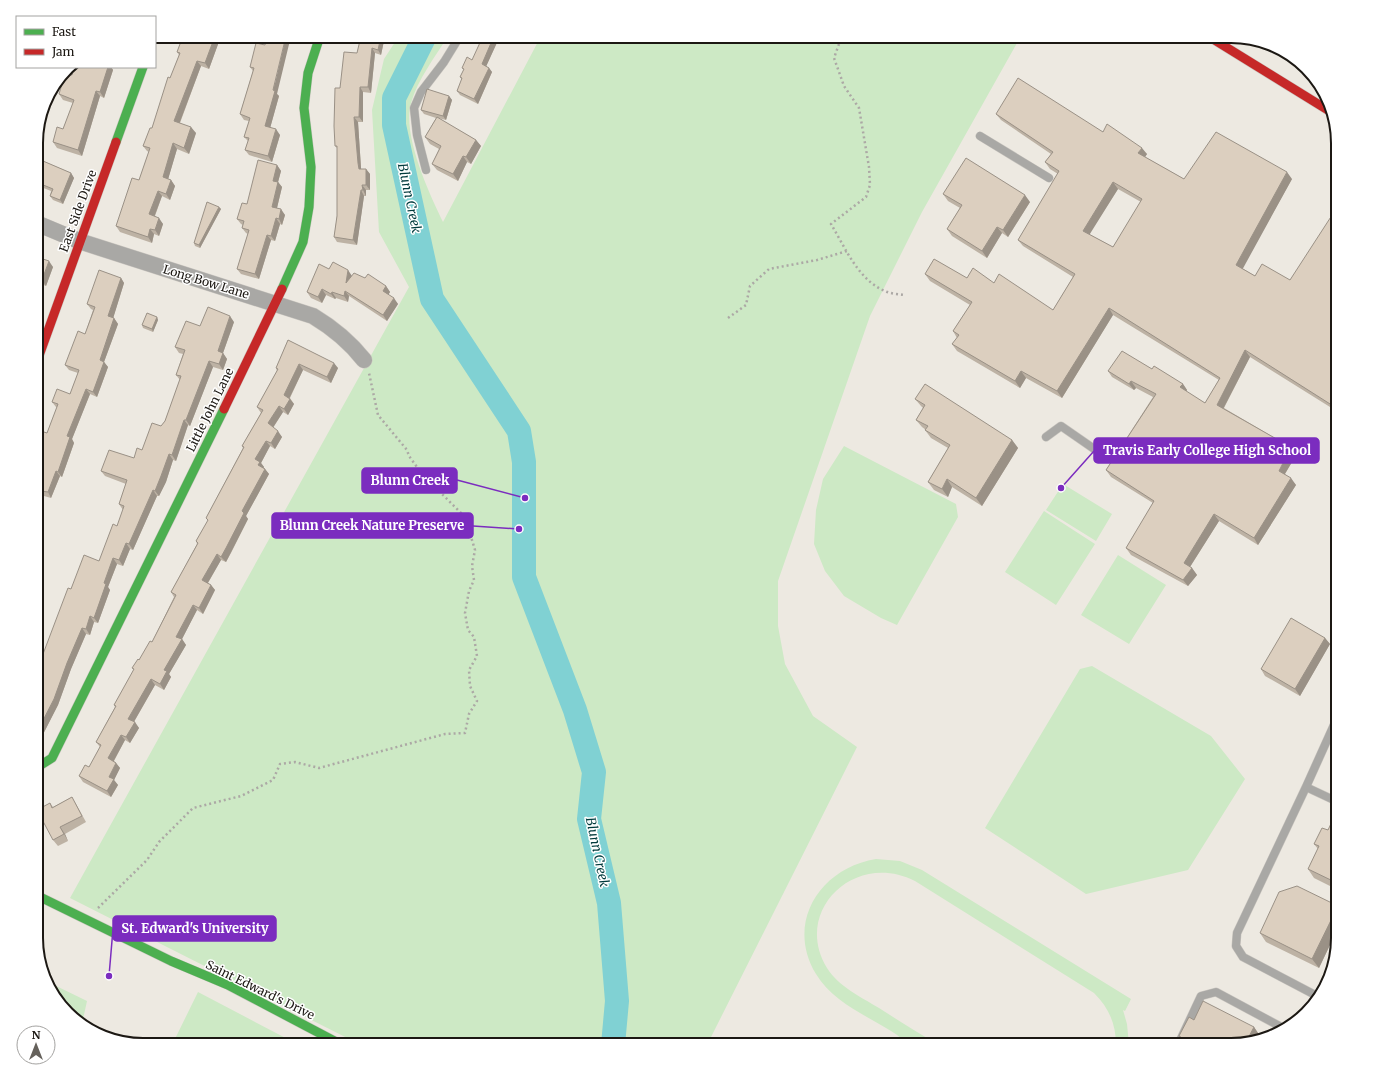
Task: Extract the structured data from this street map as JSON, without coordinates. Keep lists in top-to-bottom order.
{
  "streets": {
    "street": [
      "East Side Drive",
      "Long Bow Lane",
      "Little John Lane",
      "Saint Edward's Drive"
    ]
  },
  "crossings": [
    ["East Side Drive", "Long Bow Lane"],
    ["Long Bow Lane", "Little John Lane"]
  ],
  "water": ["Blunn Creek"],
  "places": [
    "Travis Early College High School",
    "Blunn Creek",
    "Blunn Creek Nature Preserve",
    "St. Edward's University"
  ],
  "legend": ["Fast", "Jam"],
  "north": "top"
}
